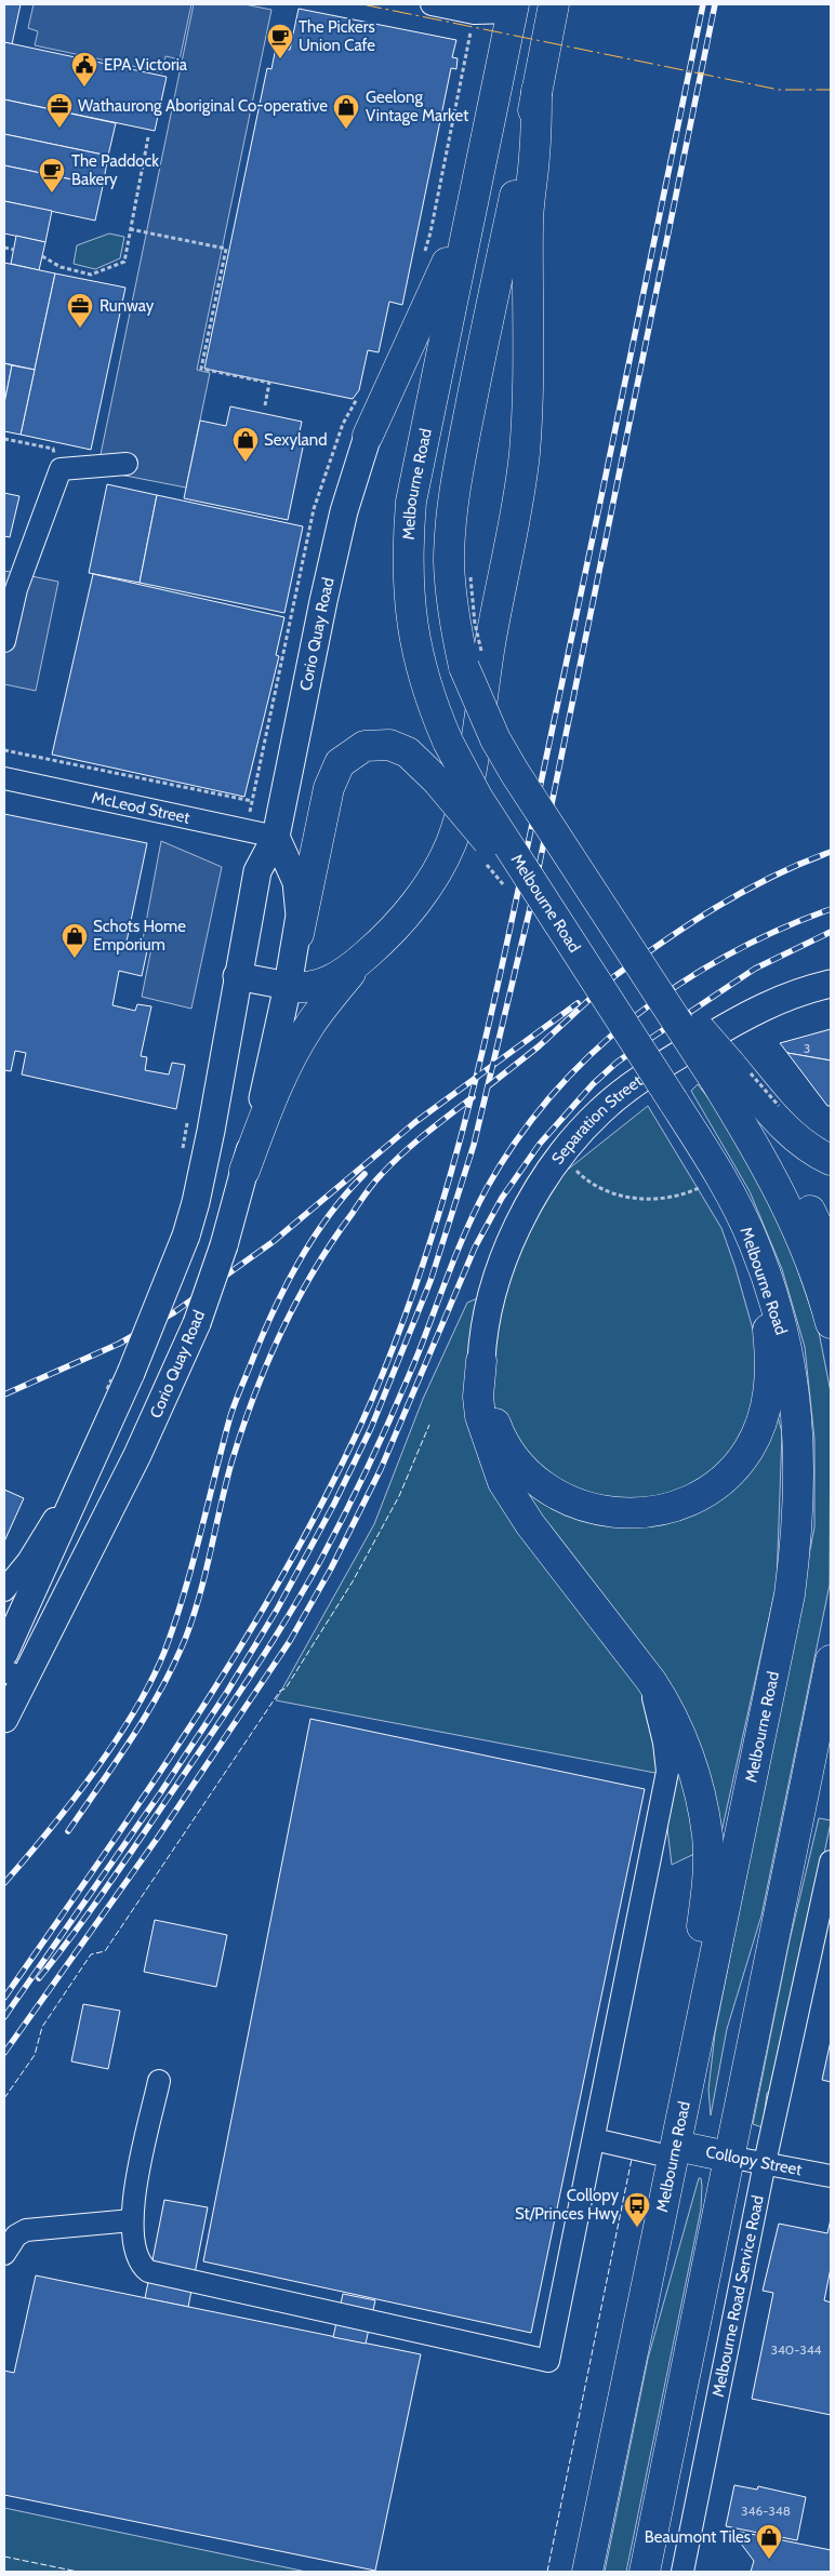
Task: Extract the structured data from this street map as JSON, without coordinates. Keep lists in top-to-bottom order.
{
  "streets": {
    "highway": ["Melbourne Road", "Collopy Street"],
    "main road": ["Corio Quay Road", "Separation Street"],
    "street": ["McLeod Street", "Melbourne Road Service Road"]
  },
  "crossings": [
    ["Melbourne Road", "Collopy Street"],
    ["Corio Quay Road", "McLeod Street"],
    ["Collopy Street", "Melbourne Road Service Road"]
  ],
  "places": {
    "cafe": ["The Pickers Union Cafe", "The Paddock Bakery"],
    "public building": ["EPA Victoria"],
    "office": ["Wathaurong Aboriginal Co-operative", "Runway"],
    "shop": [
      "Geelong Vintage Market",
      "Sexyland",
      "Schots Home Emporium",
      "Beaumont Tiles"
    ],
    "bus stop": ["Collopy St/Princes Hwy"]
  },
  "house_numbers": ["3", "340-344", "346-348"]
}
